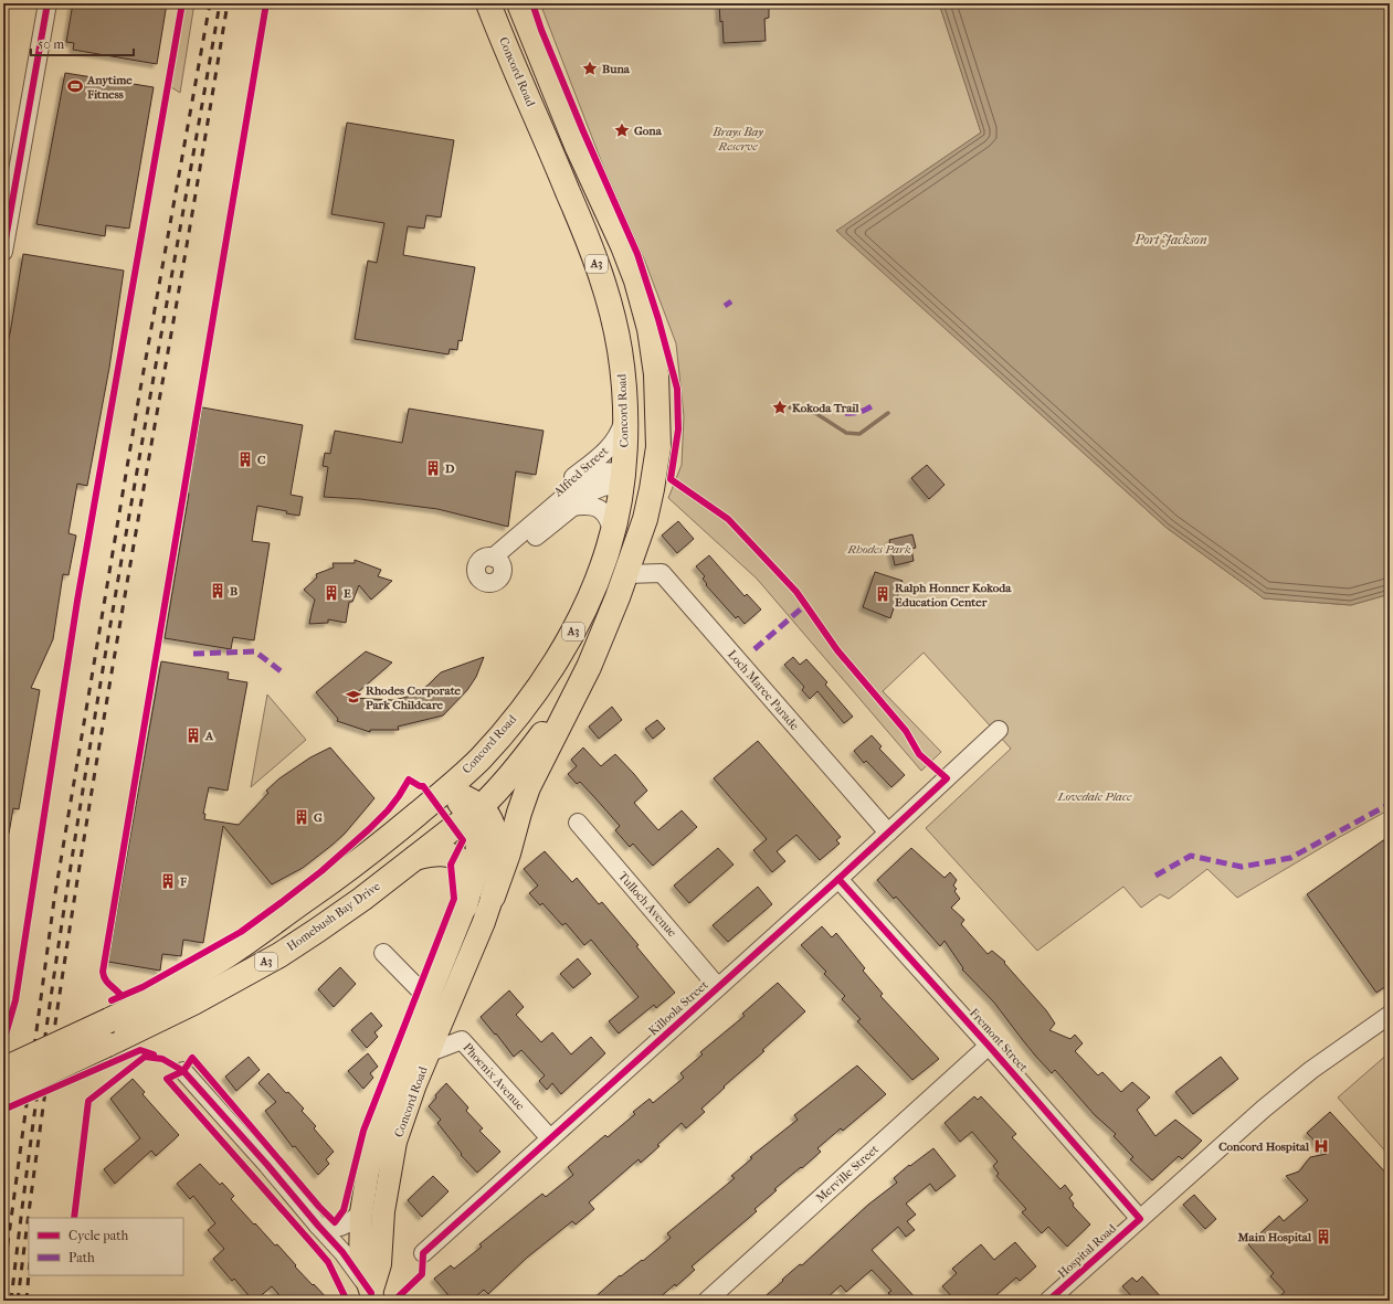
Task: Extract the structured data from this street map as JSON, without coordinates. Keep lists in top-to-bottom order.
{
  "streets": {
    "highway": ["Concord Road", "A3", "Homebush Bay Drive"],
    "street": [
      "Alfred Street",
      "Loch Maree Parade",
      "Tulloch Avenue",
      "Killoola Street",
      "Fremont Street",
      "Phoenix Avenue",
      "Merville Street",
      "Hospital Road"
    ]
  },
  "crossings": [
    ["Concord Road", "A3"],
    ["Concord Road", "Alfred Street"],
    ["Concord Road", "Homebush Bay Drive"],
    ["Concord Road", "Phoenix Avenue"],
    ["A3", "Loch Maree Parade"],
    ["A3", "Homebush Bay Drive"],
    ["Loch Maree Parade", "Killoola Street"],
    ["Tulloch Avenue", "Killoola Street"],
    ["Killoola Street", "Fremont Street"],
    ["Killoola Street", "Phoenix Avenue"],
    ["Fremont Street", "Merville Street"],
    ["Fremont Street", "Hospital Road"]
  ],
  "water": ["Port Jackson"],
  "parks": ["Brays Bay Reserve", "Rhodes Park", "Lovedale Place"],
  "places": {
    "place": ["Buna", "Gona", "Kokoda Trail"],
    "sports": ["Anytime Fitness"],
    "building": [
      "C",
      "D",
      "B",
      "E",
      "Ralph Honner Kokoda Education Center",
      "A",
      "G",
      "F",
      "Main Hospital"
    ],
    "school or university": ["Rhodes Corporate Park Childcare"],
    "hospital": ["Concord Hospital"]
  },
  "legend": ["Cycle path", "Path"],
  "scale_bar": "50 m"
}
